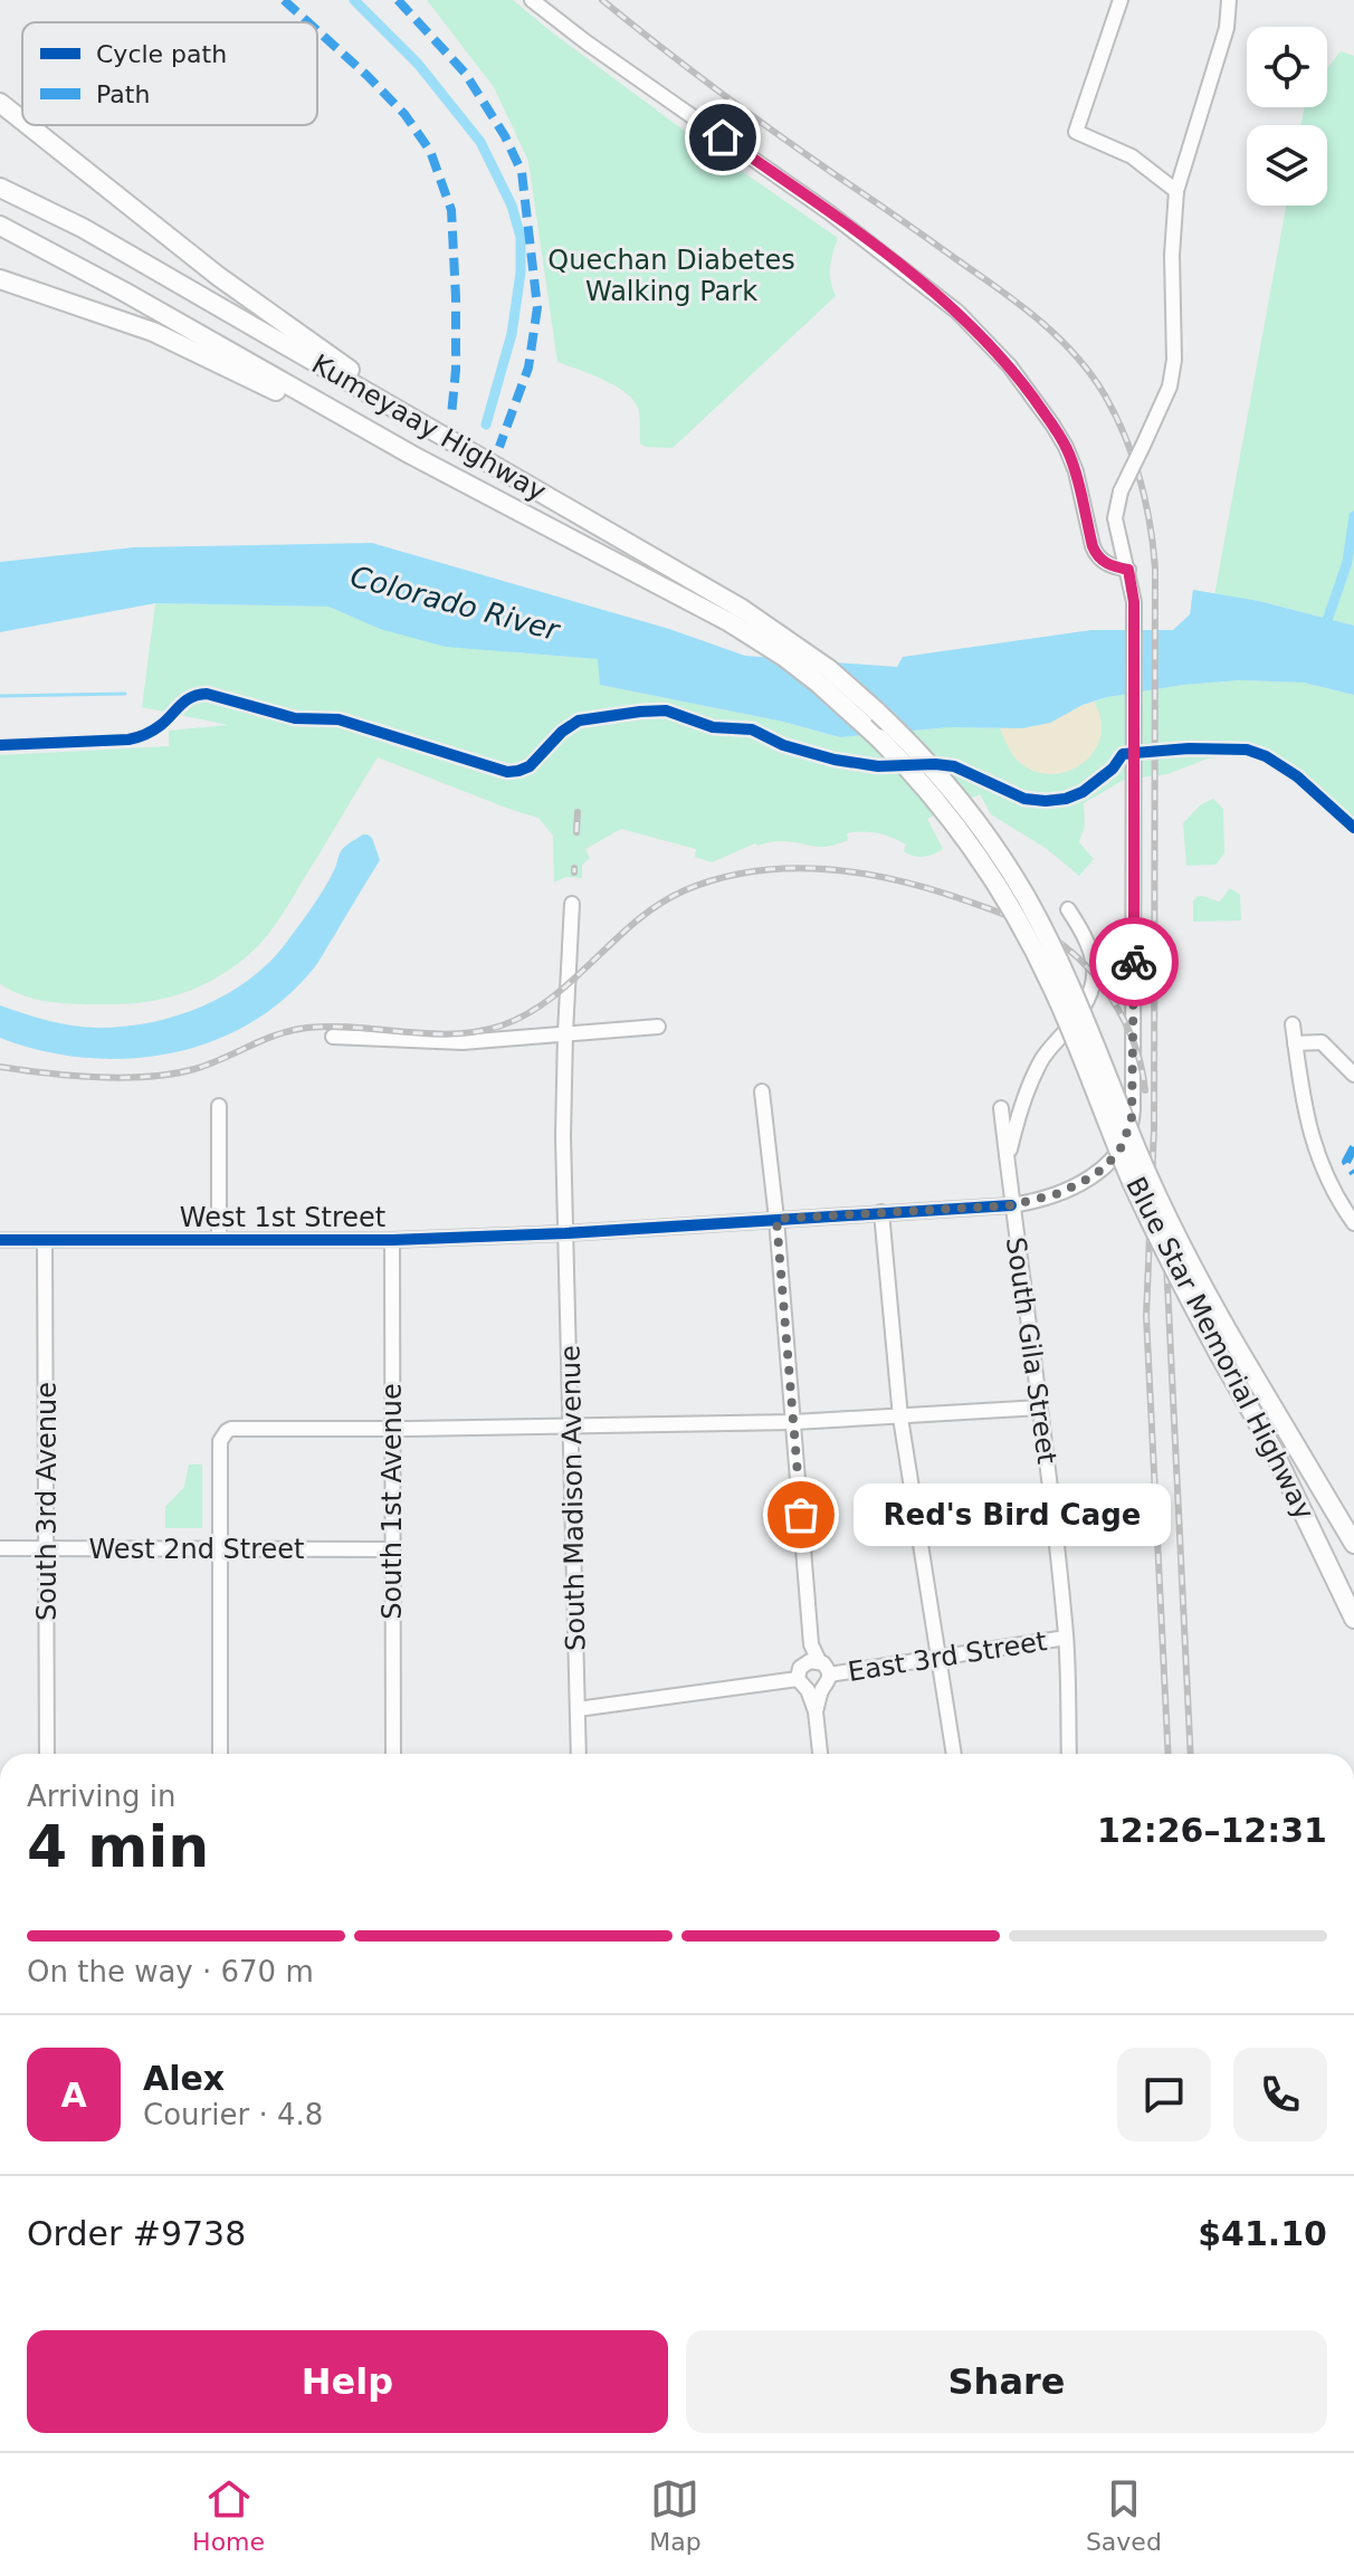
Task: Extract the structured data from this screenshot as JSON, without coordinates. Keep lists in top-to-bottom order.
{
  "streets": {
    "highway": ["Kumeyaay Highway", "Blue Star Memorial Highway"],
    "street": [
      "West 1st Street",
      "South Gila Street",
      "South Madison Avenue",
      "South 3rd Avenue",
      "South 1st Avenue",
      "West 2nd Street",
      "East 3rd Street"
    ]
  },
  "crossings": [
    ["Kumeyaay Highway", "Blue Star Memorial Highway"],
    ["West 1st Street", "South Gila Street"],
    ["West 1st Street", "South Madison Avenue"],
    ["West 1st Street", "South 3rd Avenue"],
    ["West 1st Street", "South 1st Avenue"],
    ["South Gila Street", "East 3rd Street"],
    ["South 3rd Avenue", "West 2nd Street"],
    ["South 1st Avenue", "West 2nd Street"]
  ],
  "water": ["Colorado River"],
  "parks": ["Quechan Diabetes Walking Park"],
  "places": ["Red's Bird Cage"],
  "legend": ["Cycle path", "Path"],
  "page": {
    "bubble": "Red's Bird Cage",
    "heading": ["4 min", "Arriving in", "12:26–12:31"],
    "panel": [
      "Alex",
      "Courier · 4.8",
      "Order #9738",
      "$41.10"
    ],
    "bar": "On the way · 670 m",
    "round": "A",
    "buttons": ["Help", "Share"],
    "tabs": ["Home", "Map", "Saved"]
  }
}
